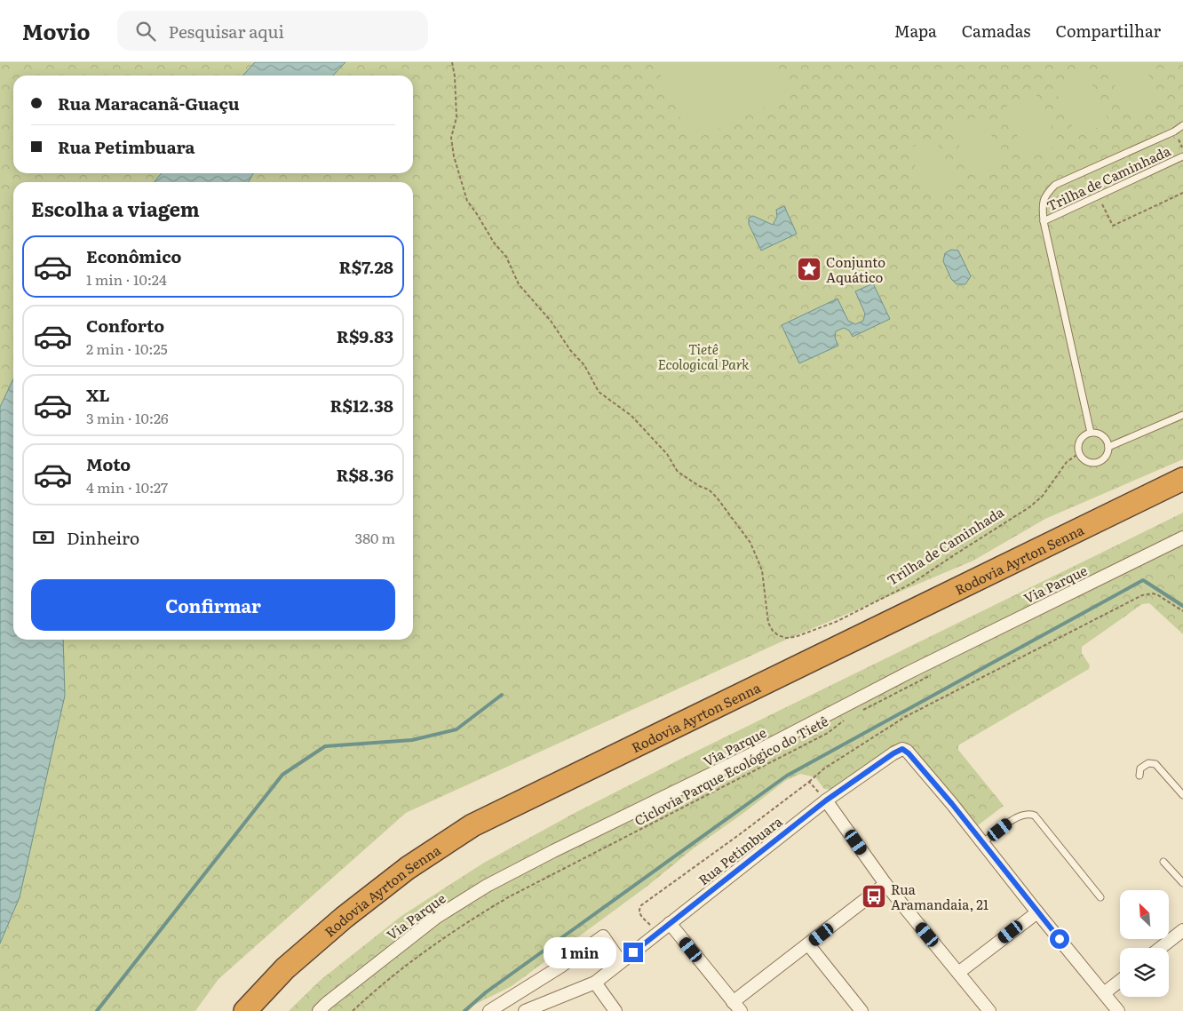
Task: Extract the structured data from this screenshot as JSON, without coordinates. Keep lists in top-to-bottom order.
{
  "streets": {
    "highway": ["Rodovia Ayrton Senna"],
    "street": ["Via Parque", "Rua Petimbuara"],
    "lane": ["Trilha de Caminhada"],
    "path": ["Ciclovia Parque Ecológico do Tietê"]
  },
  "parks": ["Tietê Ecological Park"],
  "places": {
    "place": ["Conjunto Aquático"],
    "bus stop": ["Rua Aramandaia, 21"]
  },
  "north": "top left",
  "page": {
    "header": "Movio",
    "search": "Pesquisar aqui",
    "nav": ["Mapa", "Camadas", "Compartilhar"],
    "banner": ["Rua Maracanã-Guaçu", "Rua Petimbuara"],
    "heading": "Escolha a viagem",
    "list": [
      {
        "name": "Econômico",
        "note": "1 min · 10:24",
        "value": "R$7.28"
      },
      {
        "name": "Conforto",
        "note": "2 min · 10:25",
        "value": "R$9.83"
      },
      {
        "name": "XL",
        "note": "3 min · 10:26",
        "value": "R$12.38"
      },
      {
        "name": "Moto",
        "note": "4 min · 10:27",
        "value": "R$8.36"
      }
    ],
    "pay": ["Dinheiro", "380 m"],
    "buttons": "Confirmar",
    "bubble": "1 min"
  }
}
